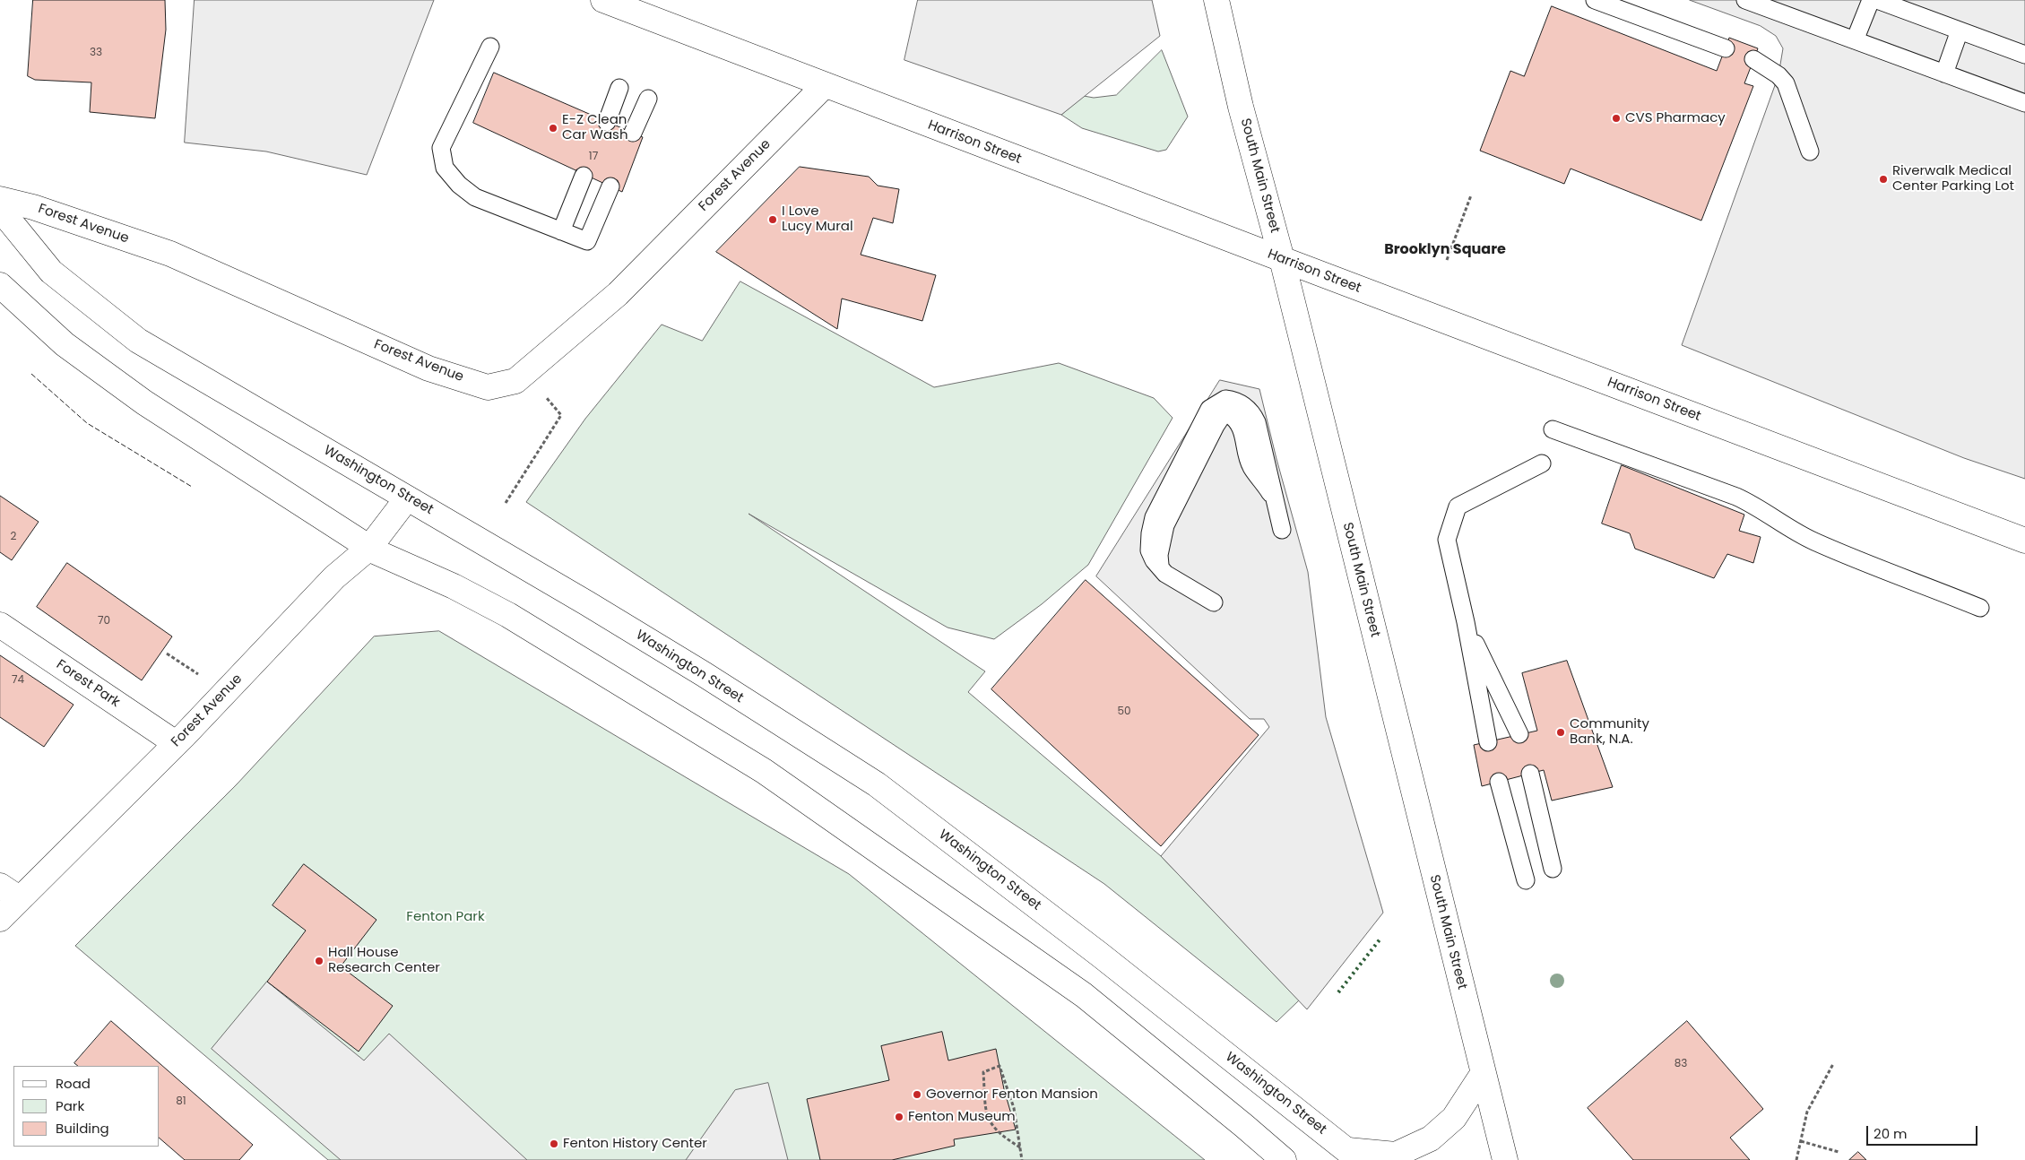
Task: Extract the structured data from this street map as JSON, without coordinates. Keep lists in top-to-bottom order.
{
  "streets": {
    "main road": [
      "Harrison Street",
      "Forest Avenue",
      "South Main Street",
      "Washington Street",
      "Forest Park"
    ]
  },
  "crossings": [
    ["Harrison Street", "Forest Avenue"],
    ["Harrison Street", "South Main Street"],
    ["Forest Avenue", "Washington Street"],
    ["Forest Avenue", "Forest Park"]
  ],
  "districts": ["Brooklyn Square"],
  "parks": ["Fenton Park"],
  "places": [
    "CVS Pharmacy",
    "E-Z Clean Car Wash",
    "Riverwalk Medical Center Parking Lot",
    "I Love Lucy Mural",
    "Community Bank, N.A.",
    "Hall House Research Center",
    "Governor Fenton Mansion",
    "Fenton Museum",
    "Fenton History Center"
  ],
  "house_numbers": [
    "33",
    "17",
    "2",
    "70",
    "74",
    "50",
    "83",
    "81"
  ],
  "legend": ["Road", "Park", "Building"],
  "scale_bar": "20 m"
}
